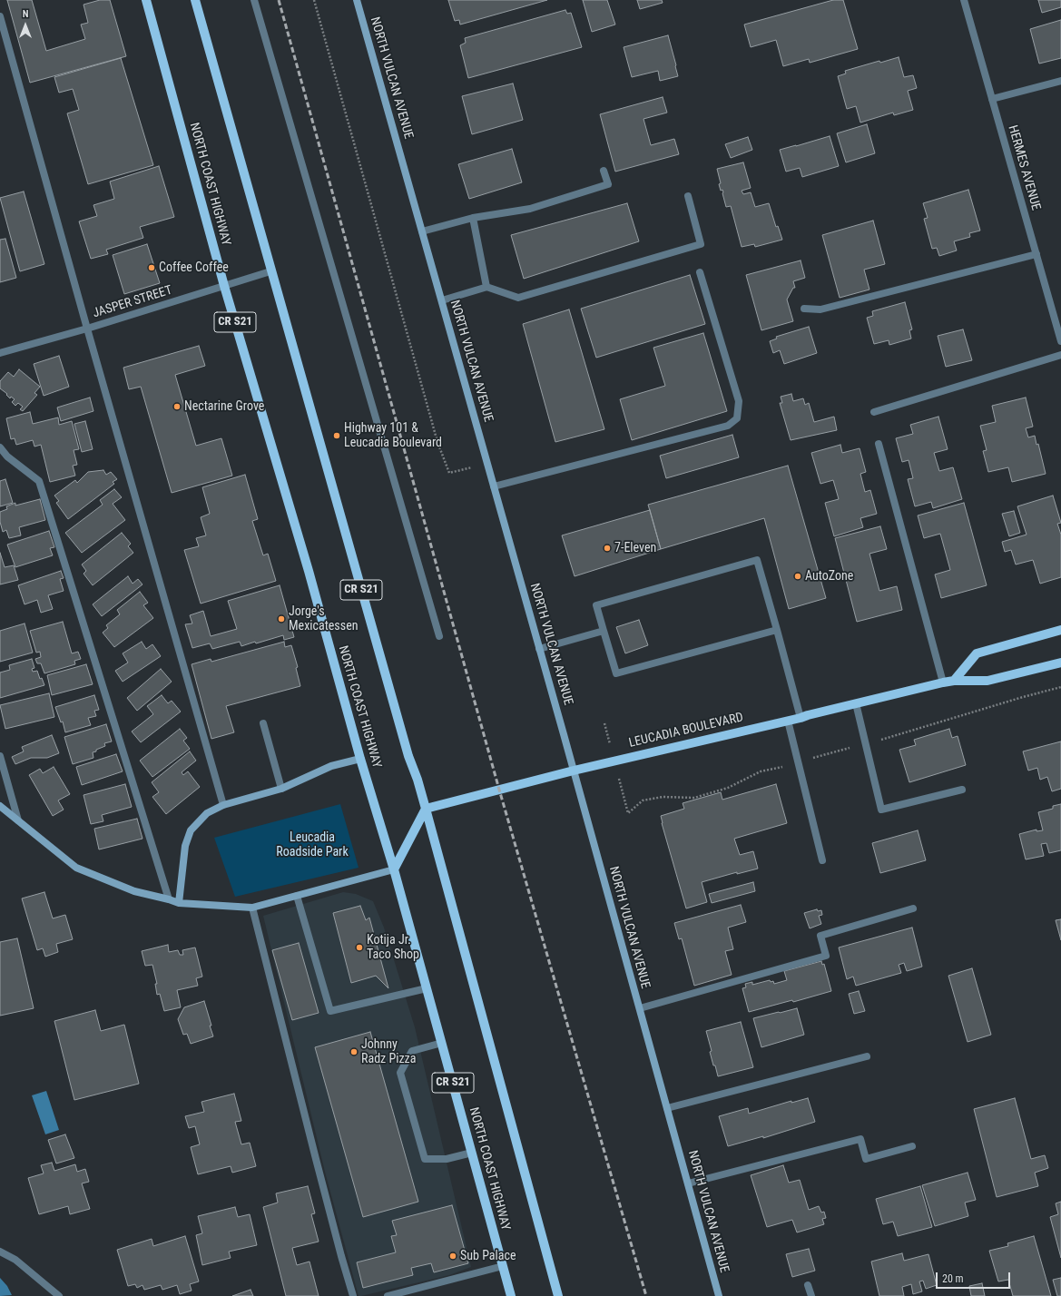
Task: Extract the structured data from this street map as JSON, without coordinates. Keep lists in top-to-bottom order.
{
  "streets": {
    "main road": [
      "NORTH VULCAN AVENUE",
      "NORTH COAST HIGHWAY",
      "CR S21",
      "LEUCADIA BOULEVARD"
    ],
    "street": ["HERMES AVENUE", "JASPER STREET"]
  },
  "crossings": [
    ["NORTH VULCAN AVENUE", "LEUCADIA BOULEVARD"],
    ["NORTH COAST HIGHWAY", "JASPER STREET"],
    ["JASPER STREET", "CR S21"],
    ["CR S21", "LEUCADIA BOULEVARD"]
  ],
  "parks": ["Leucadia Roadside Park"],
  "places": [
    "Coffee Coffee",
    "Nectarine Grove",
    "Highway 101 & Leucadia Boulevard",
    "7-Eleven",
    "AutoZone",
    "Jorge's Mexicatessen",
    "Kotija Jr. Taco Shop",
    "Johnny Radz Pizza",
    "Sub Palace"
  ],
  "scale_bar": "20 m",
  "north": "top"
}
